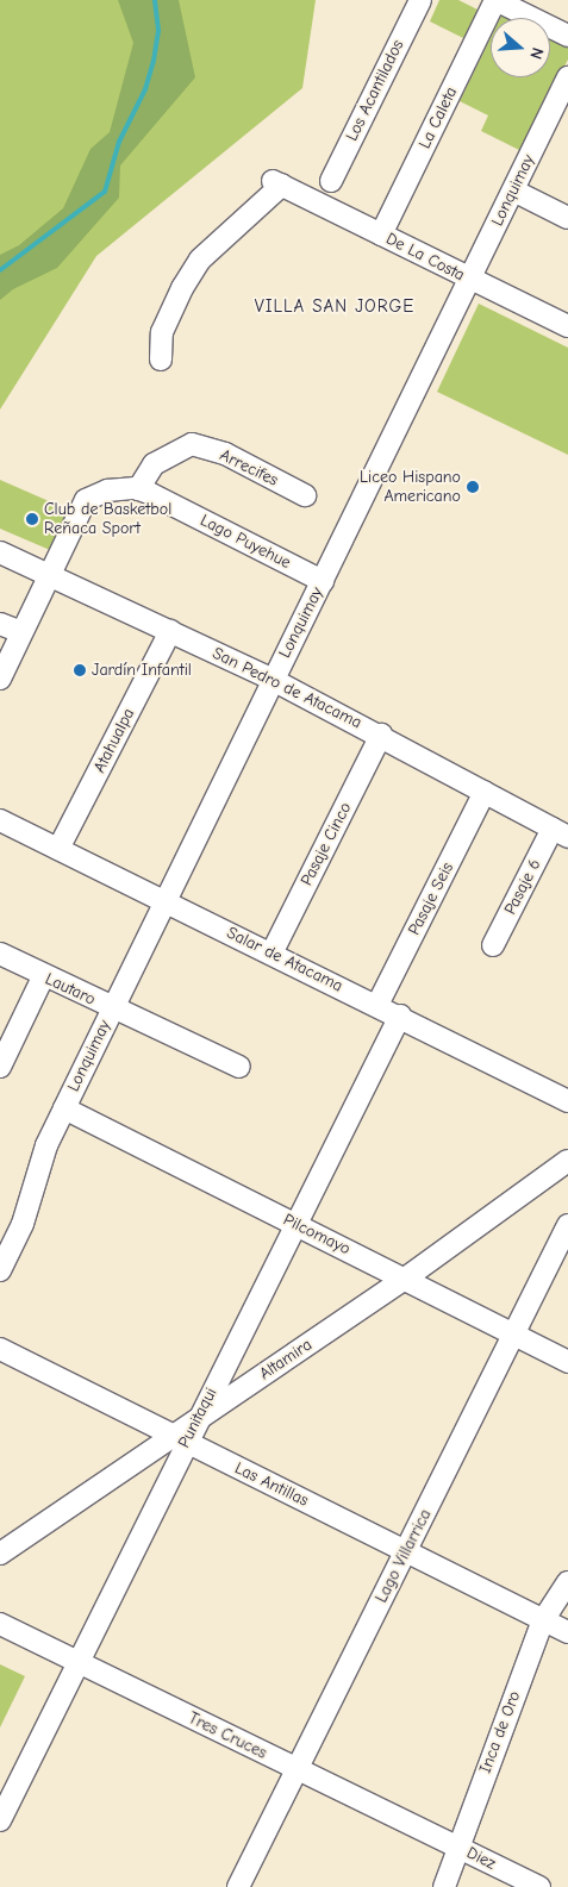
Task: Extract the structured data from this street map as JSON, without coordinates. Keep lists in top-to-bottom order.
{
  "streets": {
    "street": [
      "Los Acantilados",
      "La Caleta",
      "Lonquimay",
      "De La Costa",
      "Arrecifes",
      "Lago Puyehue",
      "San Pedro de Atacama",
      "Atahualpa",
      "Pasaje Cinco",
      "Pasaje 6",
      "Pasaje Seis",
      "Salar de Atacama",
      "Lautaro",
      "Pilcomayo",
      "Altamira",
      "Punitaqui",
      "Las Antillas",
      "Lago Villarrica",
      "Inca de Oro",
      "Tres Cruces",
      "Diez"
    ]
  },
  "crossings": [
    ["La Caleta", "De La Costa"],
    ["Lonquimay", "De La Costa"],
    ["Lonquimay", "Lago Puyehue"],
    ["Lonquimay", "San Pedro de Atacama"],
    ["Lonquimay", "Salar de Atacama"],
    ["Lonquimay", "Lautaro"],
    ["Lonquimay", "Pilcomayo"],
    ["Arrecifes", "Lago Puyehue"],
    ["Lago Puyehue", "San Pedro de Atacama"],
    ["San Pedro de Atacama", "Atahualpa"],
    ["San Pedro de Atacama", "Pasaje Cinco"],
    ["San Pedro de Atacama", "Pasaje 6"],
    ["San Pedro de Atacama", "Pasaje Seis"],
    ["Atahualpa", "Salar de Atacama"],
    ["Pasaje Cinco", "Salar de Atacama"],
    ["Pasaje Seis", "Salar de Atacama"],
    ["Salar de Atacama", "Punitaqui"],
    ["Pilcomayo", "Altamira"],
    ["Pilcomayo", "Punitaqui"],
    ["Pilcomayo", "Lago Villarrica"],
    ["Altamira", "Punitaqui"],
    ["Punitaqui", "Las Antillas"],
    ["Punitaqui", "Tres Cruces"],
    ["Las Antillas", "Lago Villarrica"],
    ["Las Antillas", "Inca de Oro"],
    ["Lago Villarrica", "Tres Cruces"],
    ["Inca de Oro", "Tres Cruces"],
    ["Inca de Oro", "Diez"],
    ["Tres Cruces", "Diez"]
  ],
  "districts": ["VILLA SAN JORGE"],
  "places": ["Liceo Hispano Americano", "Club de Basketbol Reñaca Sport", "Jardín Infantil"],
  "north": "right"
}
